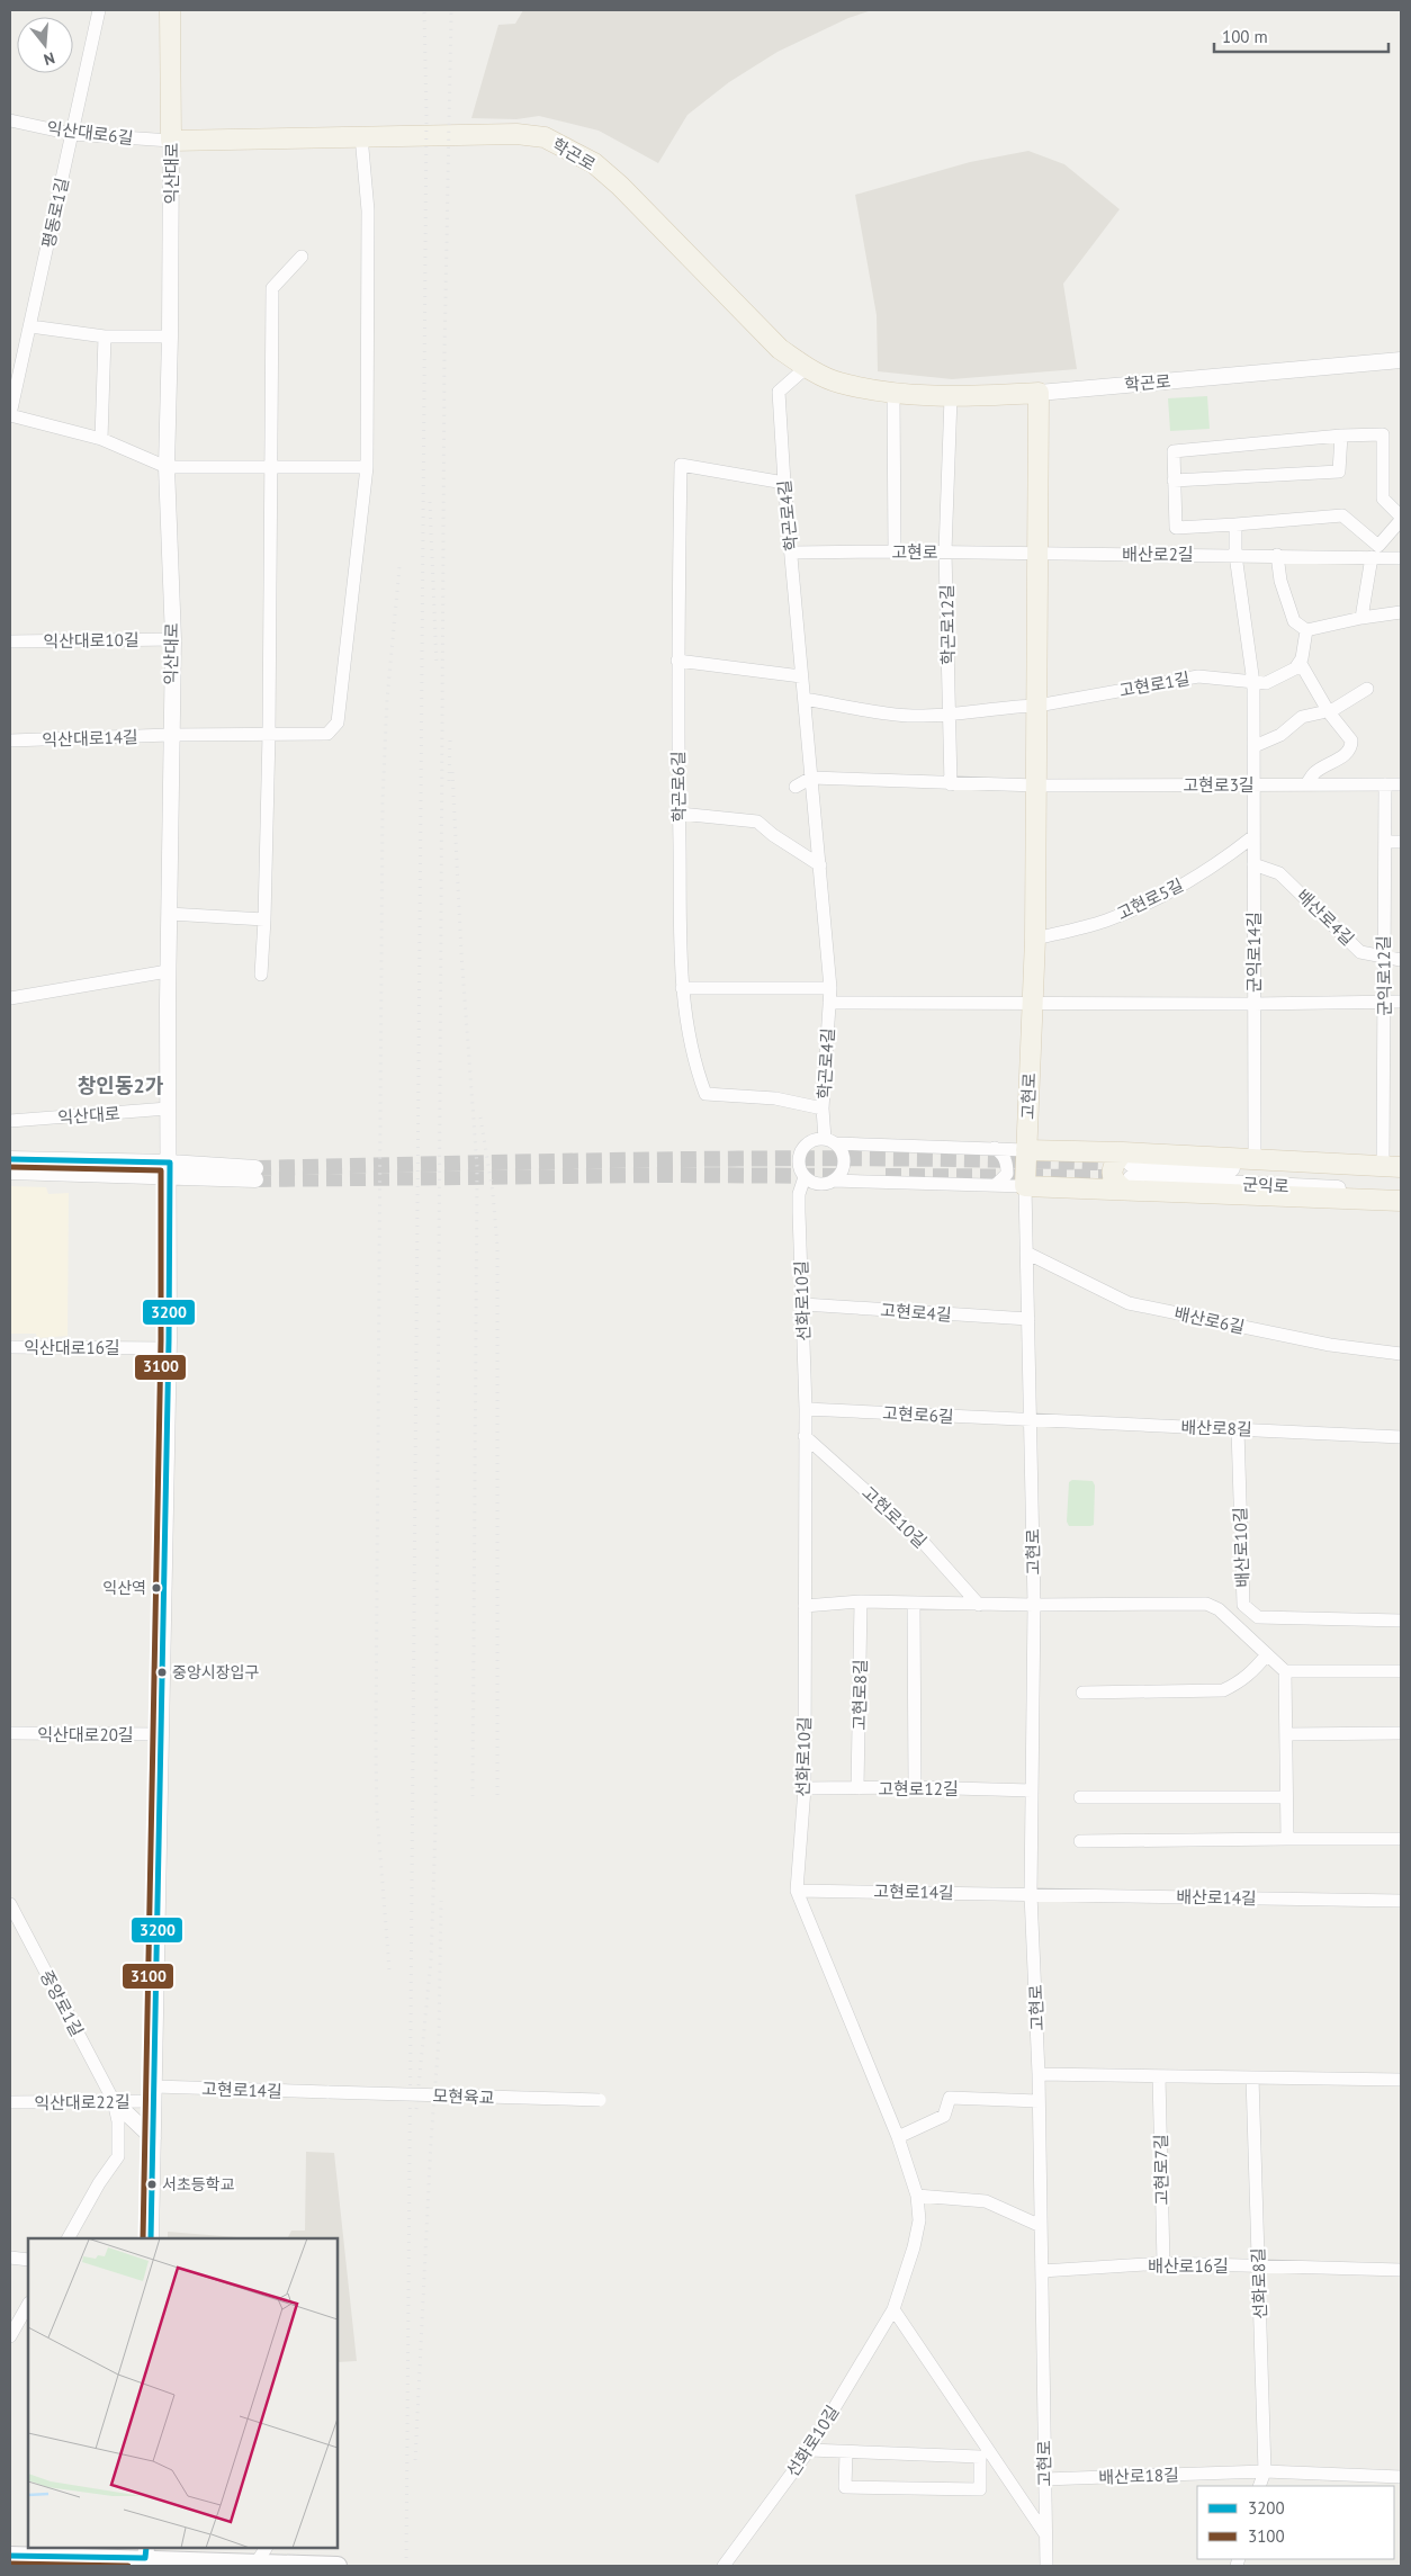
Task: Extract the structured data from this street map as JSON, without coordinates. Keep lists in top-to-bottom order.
{
  "streets": {
    "main road": ["학곤로", "익산대로", "고현로"],
    "street": [
      "익산대로6길",
      "평동로1길",
      "학곤로4길",
      "배산로2길",
      "학곤로12길",
      "익산대로10길",
      "고현로1길",
      "익산대로14길",
      "고현로3길",
      "학곤로6길",
      "고현로5길",
      "배산로4길",
      "군익로14길",
      "군익로12길",
      "군익로",
      "선화로10길",
      "고현로4길",
      "배산로6길",
      "익산대로16길",
      "고현로6길",
      "배산로8길",
      "고현로10길",
      "배산로10길",
      "고현로8길",
      "익산대로20길",
      "고현로12길",
      "고현로14길",
      "배산로14길",
      "중앙로1길",
      "모현육교",
      "익산대로22길",
      "고현로7길",
      "배산로16길",
      "선화로8길",
      "배산로18길"
    ]
  },
  "crossings": [
    ["익산대로6길", "학곤로"],
    ["익산대로6길", "익산대로"],
    ["익산대로6길", "평동로1길"],
    ["학곤로", "익산대로"],
    ["학곤로", "학곤로4길"],
    ["학곤로", "고현로"],
    ["학곤로", "학곤로12길"],
    ["학곤로", "익산대로14길"],
    ["익산대로", "익산대로10길"],
    ["익산대로", "익산대로14길"],
    ["익산대로", "익산대로16길"],
    ["익산대로", "익산대로20길"],
    ["익산대로", "고현로14길"],
    ["익산대로", "익산대로22길"],
    ["학곤로4길", "고현로"],
    ["학곤로4길", "학곤로6길"],
    ["학곤로4길", "선화로10길"],
    ["고현로", "배산로2길"],
    ["고현로", "학곤로12길"],
    ["고현로", "고현로1길"],
    ["고현로", "고현로3길"],
    ["고현로", "고현로5길"],
    ["고현로", "고현로4길"],
    ["고현로", "배산로6길"],
    ["고현로", "고현로6길"],
    ["고현로", "배산로8길"],
    ["고현로", "고현로12길"],
    ["고현로", "고현로14길"],
    ["고현로", "배산로14길"],
    ["고현로", "배산로16길"],
    ["고현로", "배산로18길"],
    ["배산로2길", "군익로14길"],
    ["고현로1길", "군익로14길"],
    ["고현로3길", "군익로14길"],
    ["고현로3길", "군익로12길"],
    ["고현로5길", "군익로14길"],
    ["배산로4길", "군익로14길"],
    ["배산로4길", "군익로12길"],
    ["군익로12길", "군익로"],
    ["선화로10길", "고현로4길"],
    ["선화로10길", "고현로6길"],
    ["선화로10길", "고현로10길"],
    ["선화로10길", "고현로12길"],
    ["선화로10길", "고현로14길"],
    ["고현로6길", "배산로8길"],
    ["배산로8길", "배산로10길"],
    ["고현로8길", "고현로12길"],
    ["고현로14길", "배산로14길"],
    ["고현로14길", "모현육교"],
    ["고현로14길", "익산대로22길"],
    ["중앙로1길", "익산대로22길"],
    ["고현로7길", "배산로16길"],
    ["배산로16길", "선화로8길"],
    ["선화로8길", "배산로18길"]
  ],
  "districts": ["창인동2가"],
  "places": ["익산역", "중앙시장입구", "서초등학교"],
  "lines": ["transit line 3200", "transit line 3100"],
  "legend": ["3200", "3100"],
  "scale_bar": "100 m",
  "north": "bottom"
}
